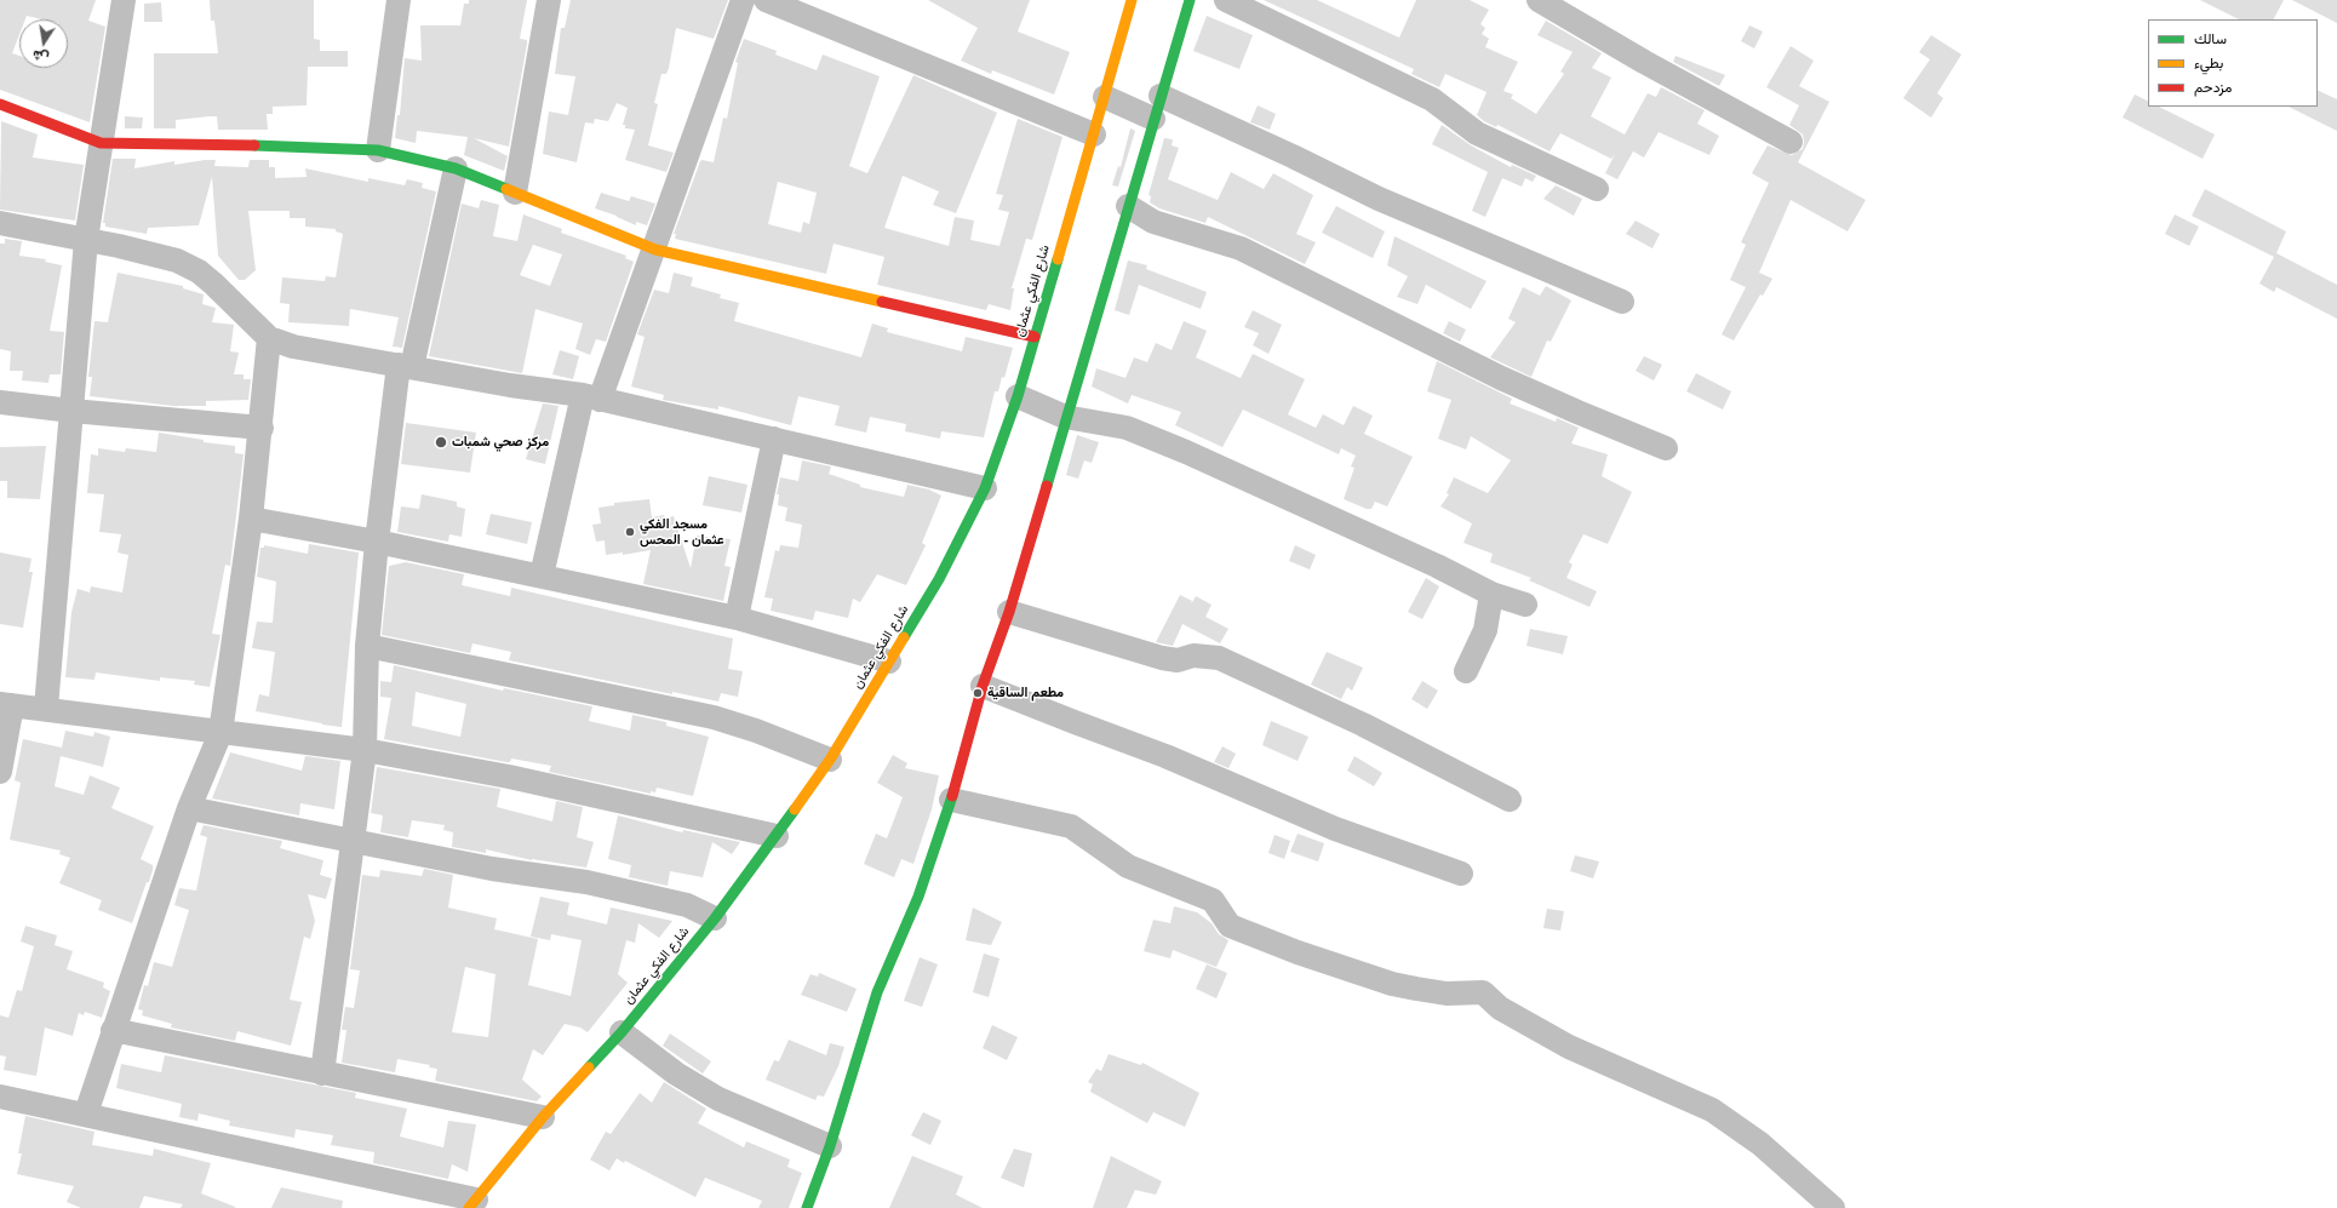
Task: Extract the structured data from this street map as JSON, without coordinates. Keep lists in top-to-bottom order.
{
  "streets": {
    "street": ["شارع الفكي عثمان"]
  },
  "places": ["مركز صحي شمبات", "مسجد الفكي عثمان - المحس", "مطعم الساقية"],
  "legend": ["سالك", "بطيء", "مزدحم"],
  "north": "bottom"
}
